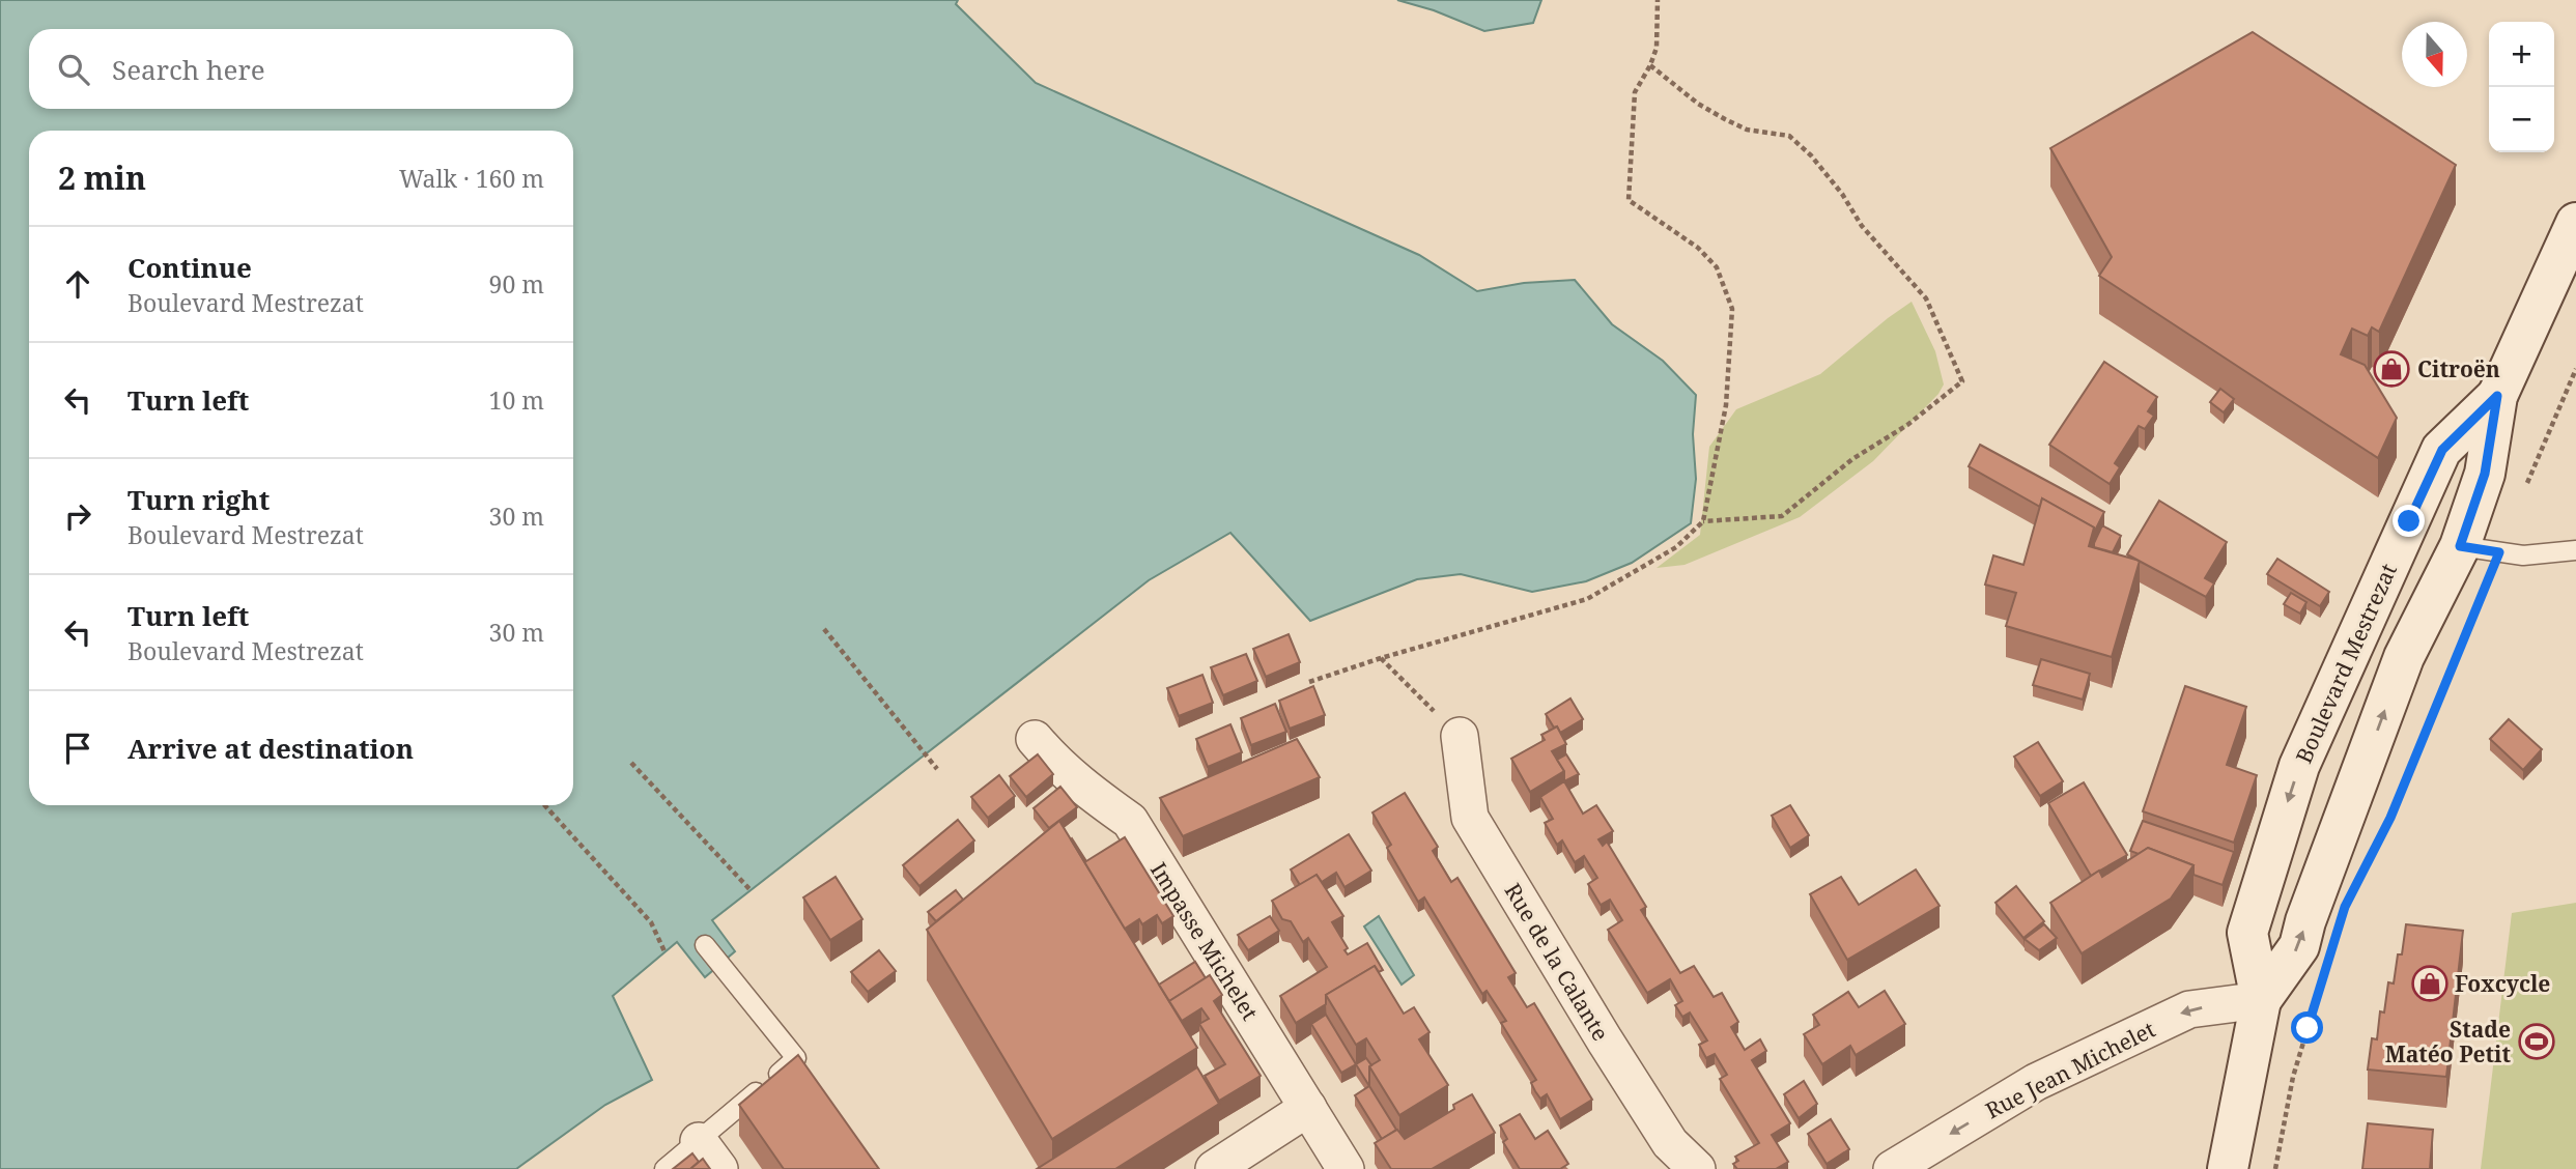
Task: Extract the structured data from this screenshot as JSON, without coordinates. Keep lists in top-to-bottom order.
{
  "streets": {
    "main road": ["Boulevard Mestrezat"],
    "street": ["Impasse Michelet", "Rue de la Calante", "Rue Jean Michelet"]
  },
  "crossings": [
    ["Boulevard Mestrezat", "Rue Jean Michelet"]
  ],
  "one_way": ["Rue Jean Michelet"],
  "places": {
    "shop": ["Citroën", "Foxcycle"],
    "sports": ["Stade Matéo Petit"]
  },
  "north": "bottom",
  "page": {
    "map_buttons": ["+", "−"],
    "search": "Search here",
    "heading": ["2 min", "Walk · 160 m"],
    "list": [
      ["Continue", "Boulevard Mestrezat", "90 m"],
      ["Turn left", "10 m"],
      ["Turn right", "Boulevard Mestrezat", "30 m"],
      ["Turn left", "Boulevard Mestrezat", "30 m"],
      "Arrive at destination"
    ]
  }
}
